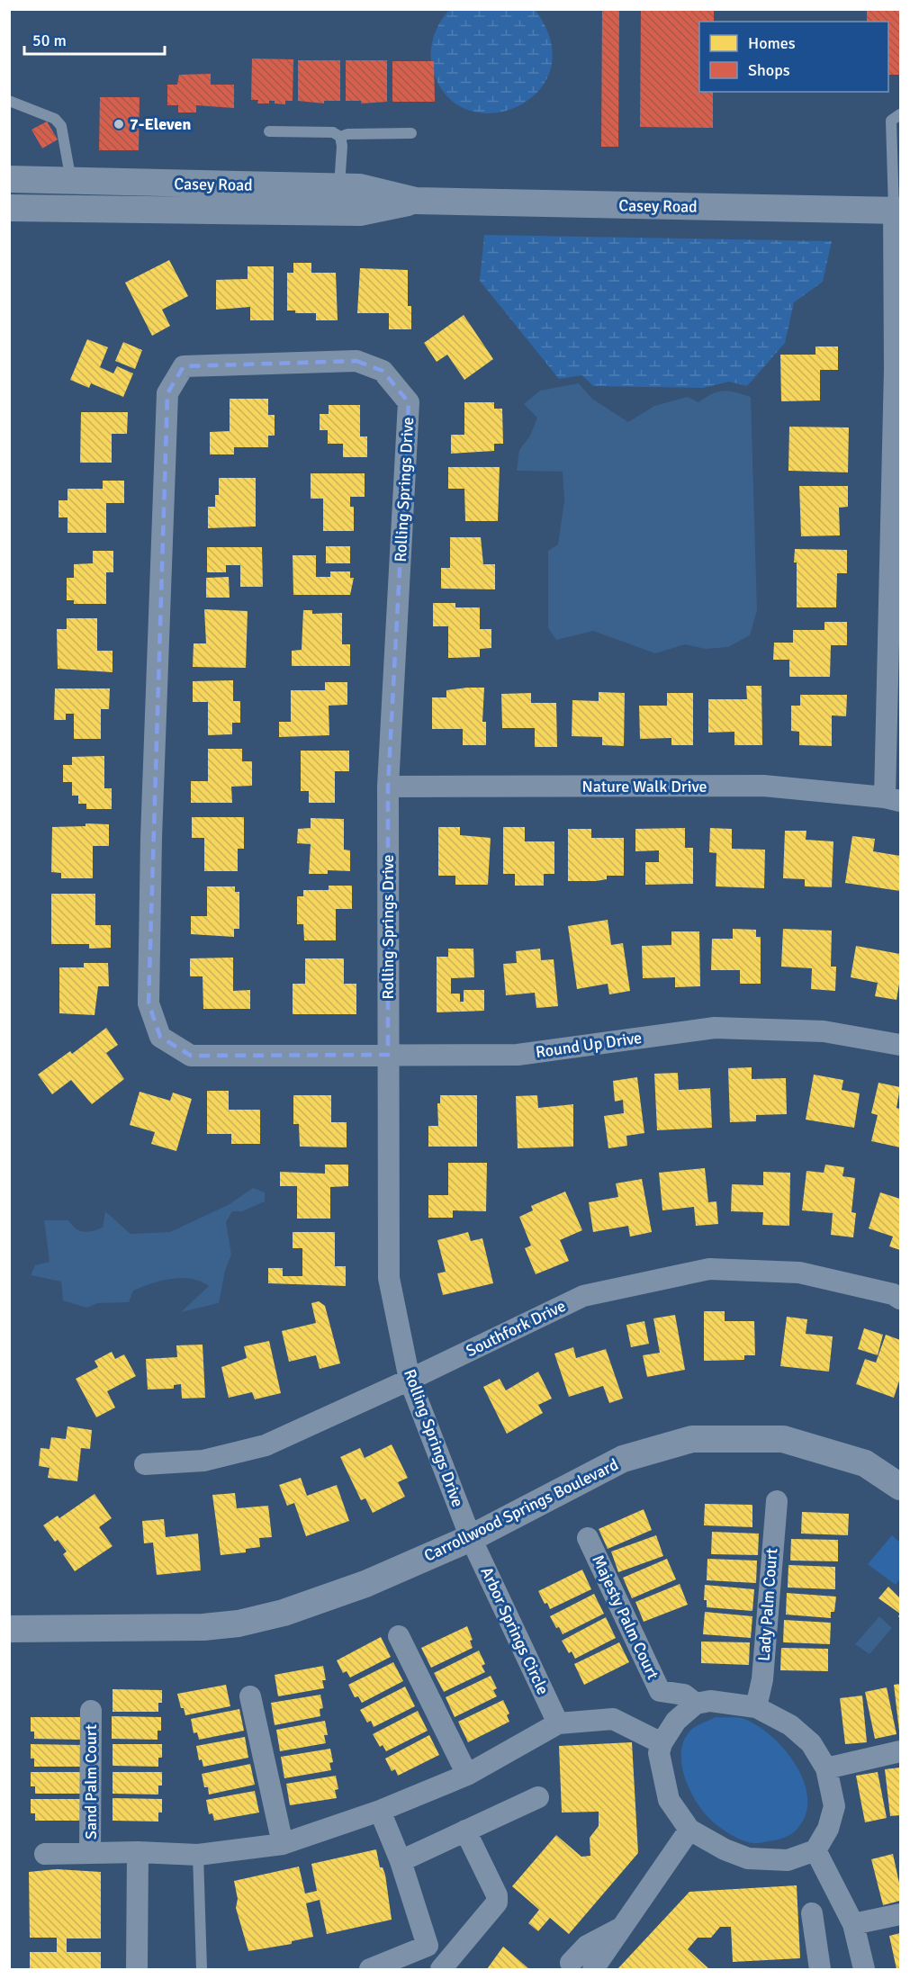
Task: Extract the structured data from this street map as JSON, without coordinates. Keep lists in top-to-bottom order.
{
  "streets": {
    "street": [
      "Casey Road",
      "Rolling Springs Drive",
      "Nature Walk Drive",
      "Round Up Drive",
      "Southfork Drive",
      "Carrollwood Springs Boulevard",
      "Lady Palm Court",
      "Majesty Palm Court",
      "Arbor Springs Circle",
      "Sand Palm Court"
    ]
  },
  "crossings": [
    ["Rolling Springs Drive", "Nature Walk Drive"],
    ["Rolling Springs Drive", "Round Up Drive"],
    ["Rolling Springs Drive", "Southfork Drive"],
    ["Rolling Springs Drive", "Carrollwood Springs Boulevard"],
    ["Rolling Springs Drive", "Arbor Springs Circle"],
    ["Carrollwood Springs Boulevard", "Arbor Springs Circle"],
    ["Lady Palm Court", "Majesty Palm Court"]
  ],
  "places": ["7-Eleven"],
  "legend": ["Homes", "Shops"],
  "scale_bar": "50 m"
}
